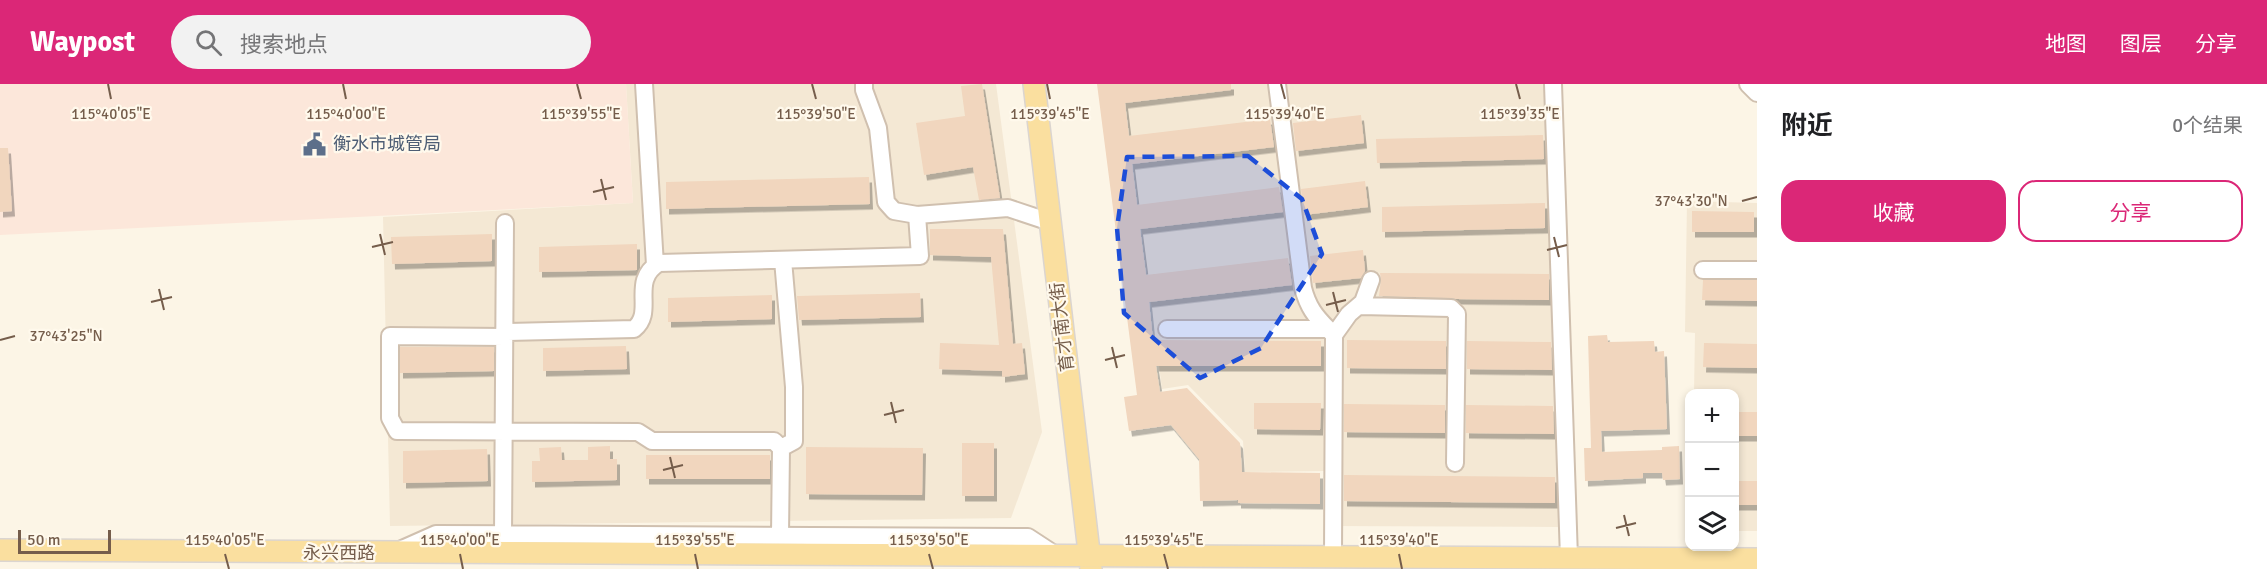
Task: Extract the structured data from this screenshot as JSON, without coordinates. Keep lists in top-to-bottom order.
{
  "streets": {
    "main road": ["育才南大街", "永兴西路"]
  },
  "crossings": [
    ["育才南大街", "永兴西路"]
  ],
  "places": {
    "public building": ["衡水市城管局"]
  },
  "scale_bar": "50 m",
  "page": {
    "header": "Waypost",
    "search": "搜索地点",
    "nav": ["地图", "图层", "分享"],
    "heading": ["附近", "0个结果"],
    "buttons": ["收藏", "分享"],
    "map_buttons": ["+", "−"],
    "scale": "50 m"
  },
  "coordinates": [
    "115°39'35\"E",
    "115°40'05\"E",
    "115°40'00\"E",
    "115°39'55\"E",
    "115°39'50\"E",
    "115°39'45\"E",
    "115°39'40\"E",
    "37°43'30\"N",
    "37°43'25\"N"
  ]
}
